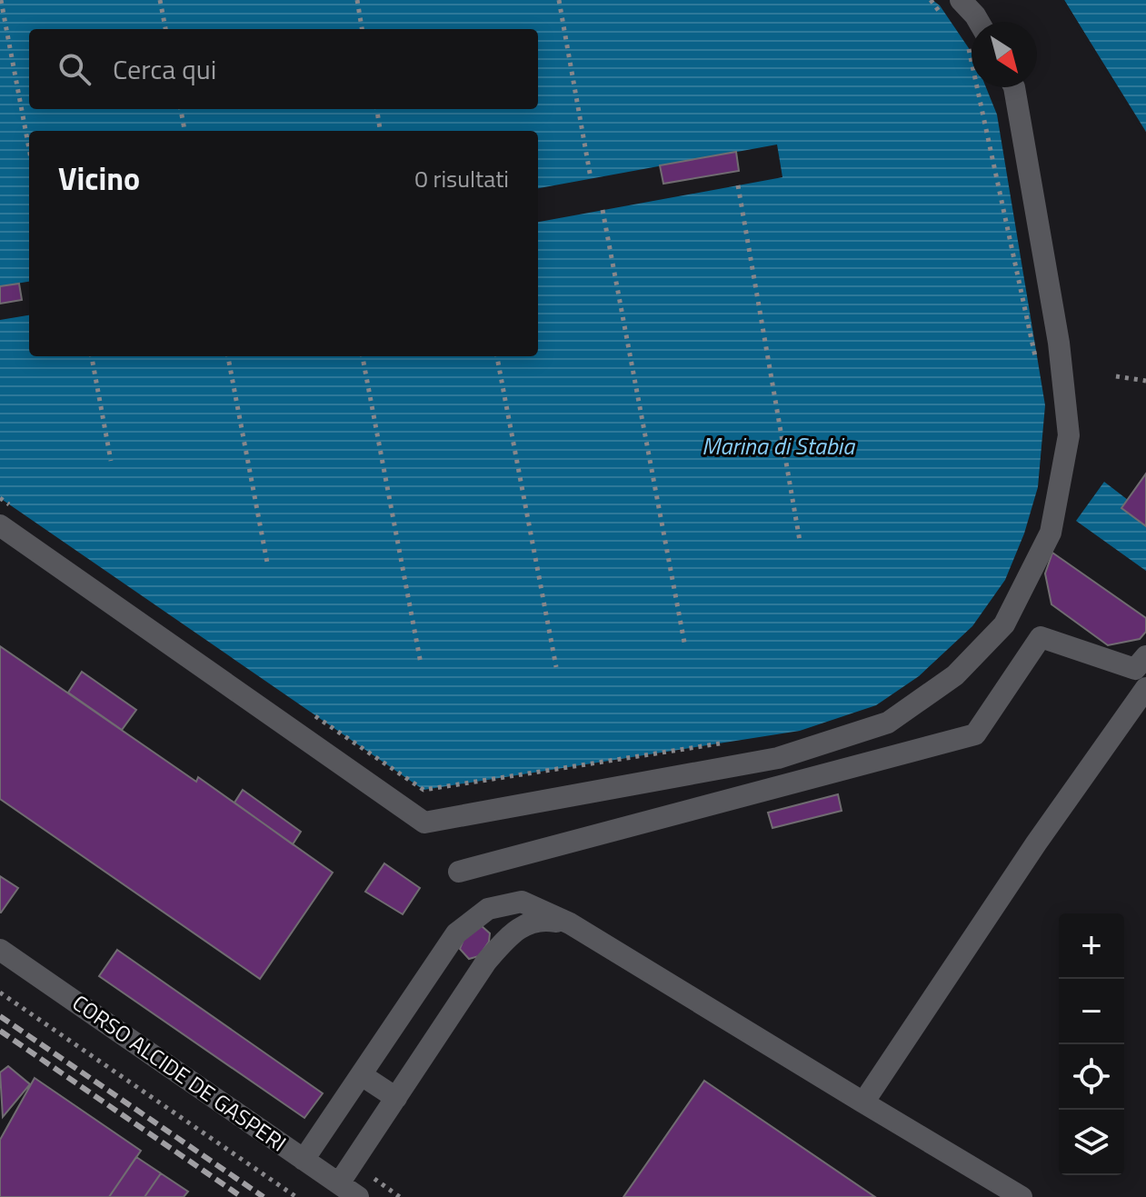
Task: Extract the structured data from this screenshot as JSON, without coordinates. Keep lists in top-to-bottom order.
{
  "streets": {
    "street": ["CORSO ALCIDE DE GASPERI"]
  },
  "water": ["Marina di Stabia"],
  "north": "bottom right",
  "page": {
    "search": "Cerca qui",
    "heading": ["Vicino", "0 risultati"],
    "map_buttons": ["+", "−"]
  }
}
